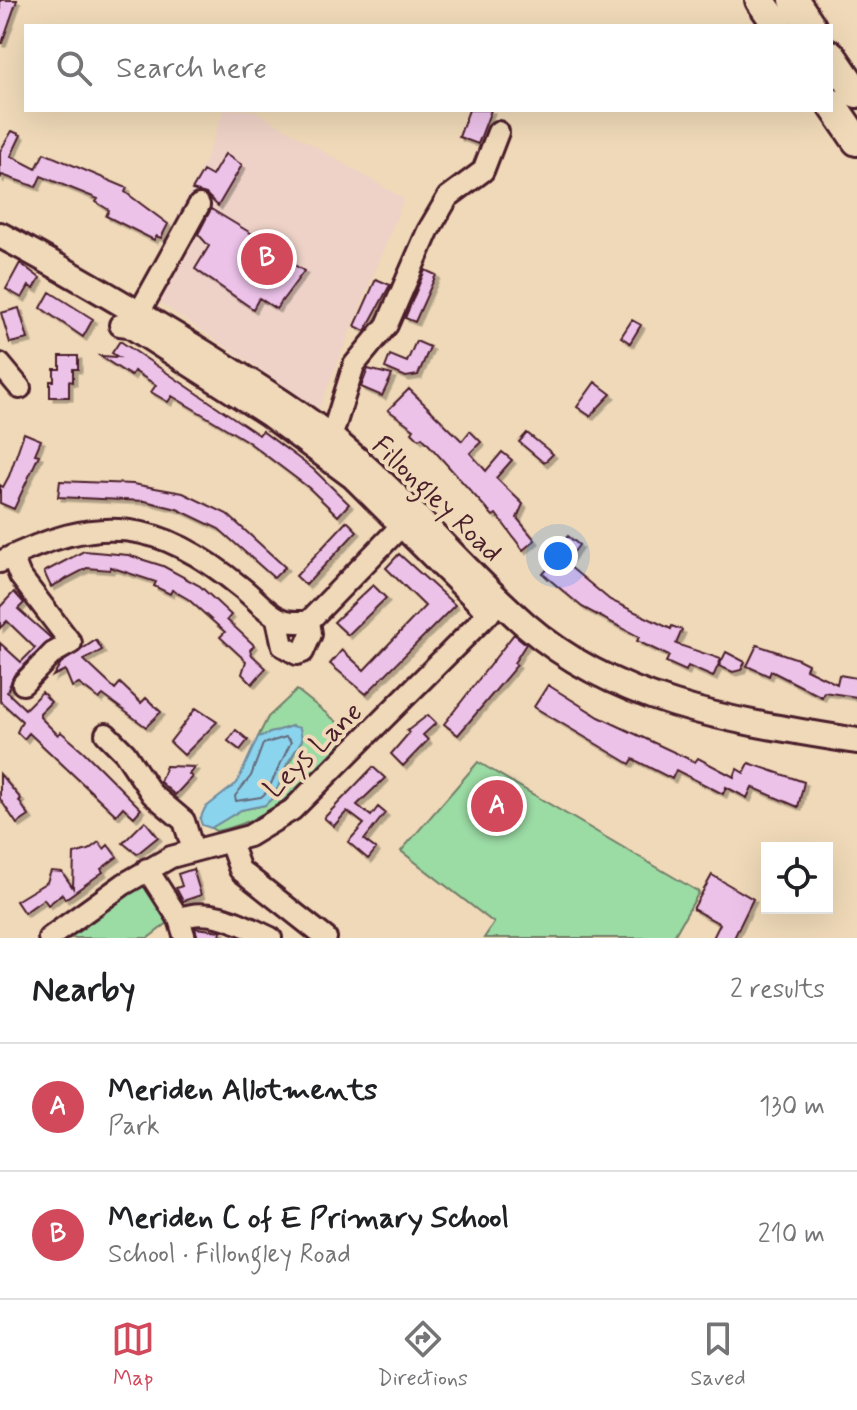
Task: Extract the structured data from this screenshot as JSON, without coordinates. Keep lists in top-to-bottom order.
{
  "streets": {
    "main road": ["Fillongley Road"],
    "street": ["Leys Lane"]
  },
  "crossings": [
    ["Fillongley Road", "Leys Lane"]
  ],
  "page": {
    "search": "Search here",
    "pins": ["B", "A"],
    "heading": ["Nearby", "2 results"],
    "list": [
      {
        "mark": "A",
        "name": "Meriden Allotments",
        "note": "Park",
        "value": "130 m"
      },
      {
        "mark": "B",
        "name": "Meriden C of E Primary School",
        "note": "School · Fillongley Road",
        "value": "210 m"
      }
    ],
    "nav": ["Map", "Directions", "Saved"]
  }
}
